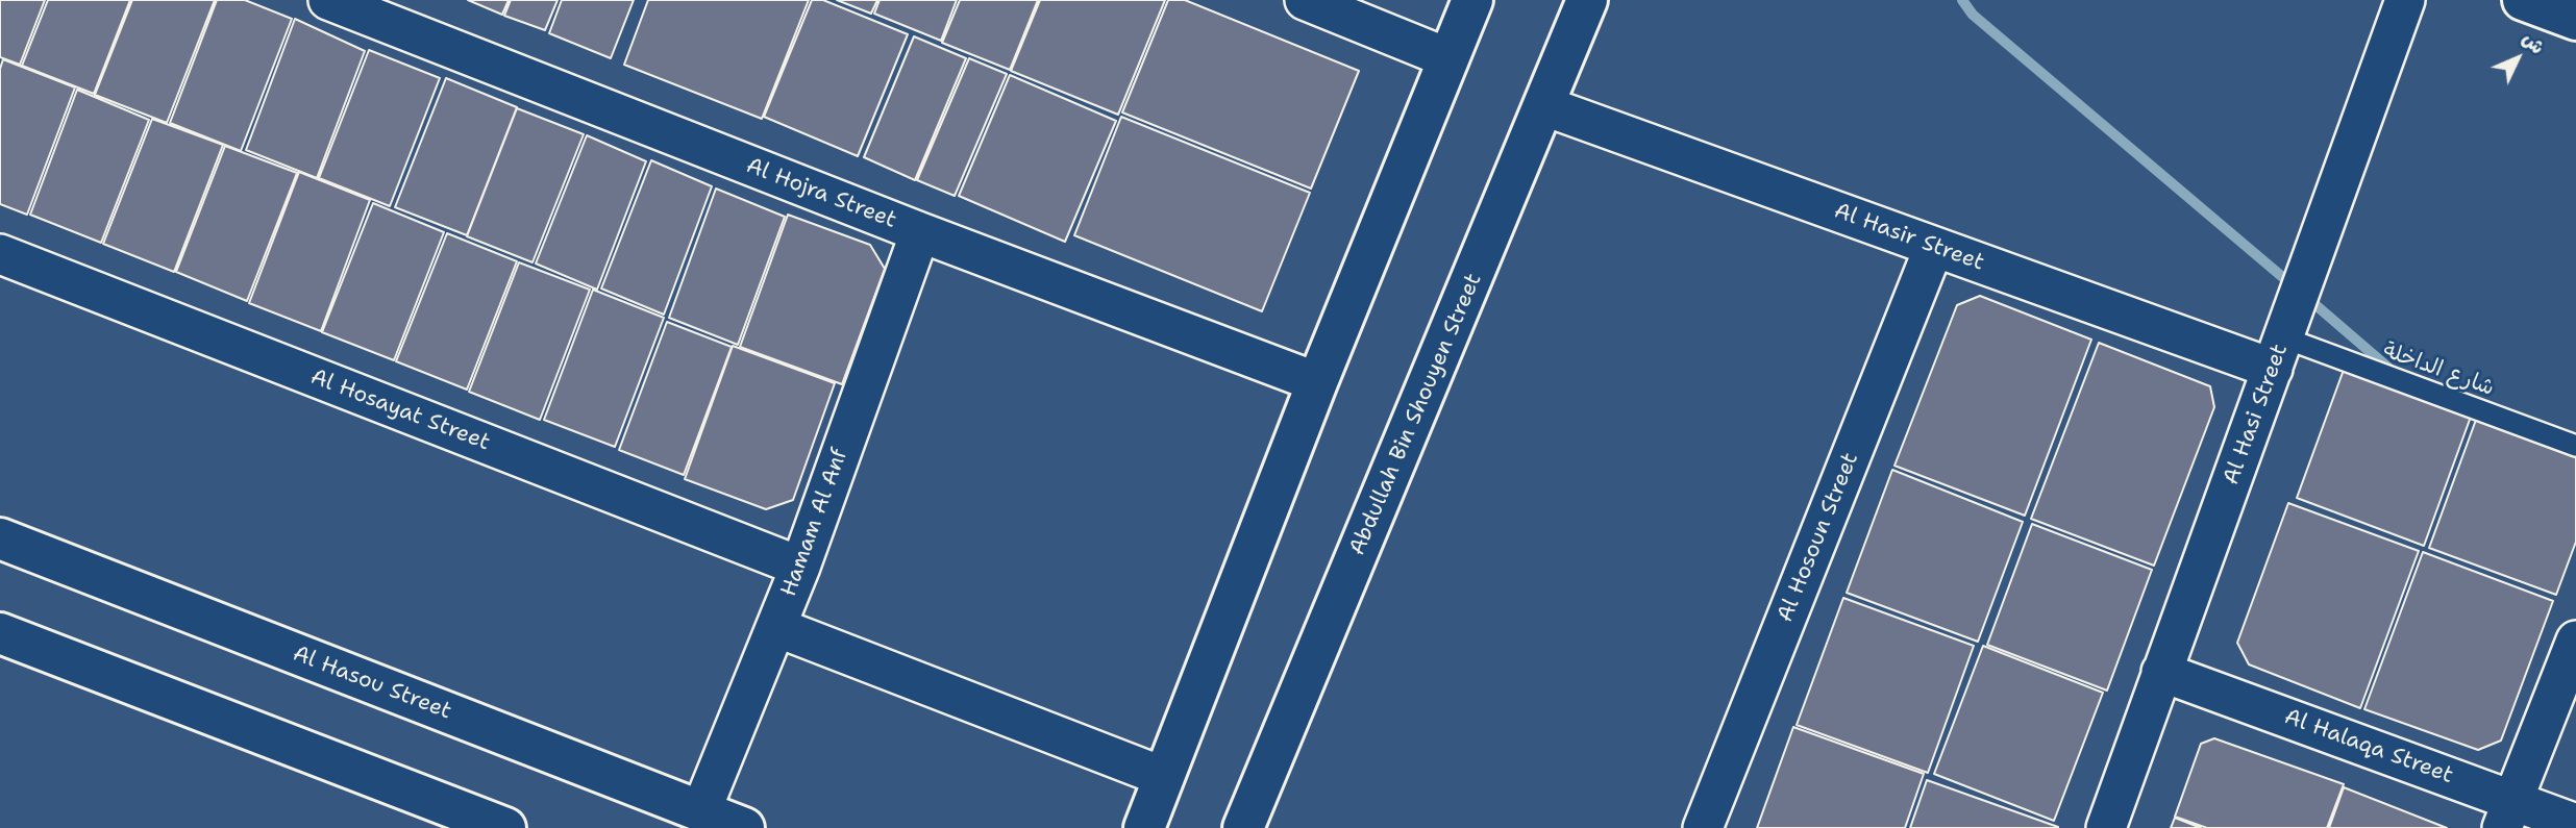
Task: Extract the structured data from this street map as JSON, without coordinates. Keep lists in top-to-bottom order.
{
  "streets": {
    "street": [
      "Al Hojra Street",
      "Al Hasir Street",
      "Al Hosayat Street",
      "Abdullah Bin Shouyen Street",
      "Al Hasi Street",
      "Hamam Al Anf",
      "Al Hosoun Street",
      "Al Hasou Street",
      "Al Halaqa Street"
    ],
    "lane": ["شارع الداخلة"]
  },
  "crossings": [
    ["Al Hojra Street", "Hamam Al Anf"],
    ["Al Hasir Street", "شارع الداخلة"],
    ["Al Hasir Street", "Abdullah Bin Shouyen Street"],
    ["Al Hasir Street", "Al Hasi Street"],
    ["Al Hasir Street", "Al Hosoun Street"],
    ["شارع الداخلة", "Al Hasi Street"],
    ["Al Hosayat Street", "Hamam Al Anf"],
    ["Al Hasi Street", "Al Halaqa Street"],
    ["Hamam Al Anf", "Al Hasou Street"]
  ],
  "north": "top right"
}
